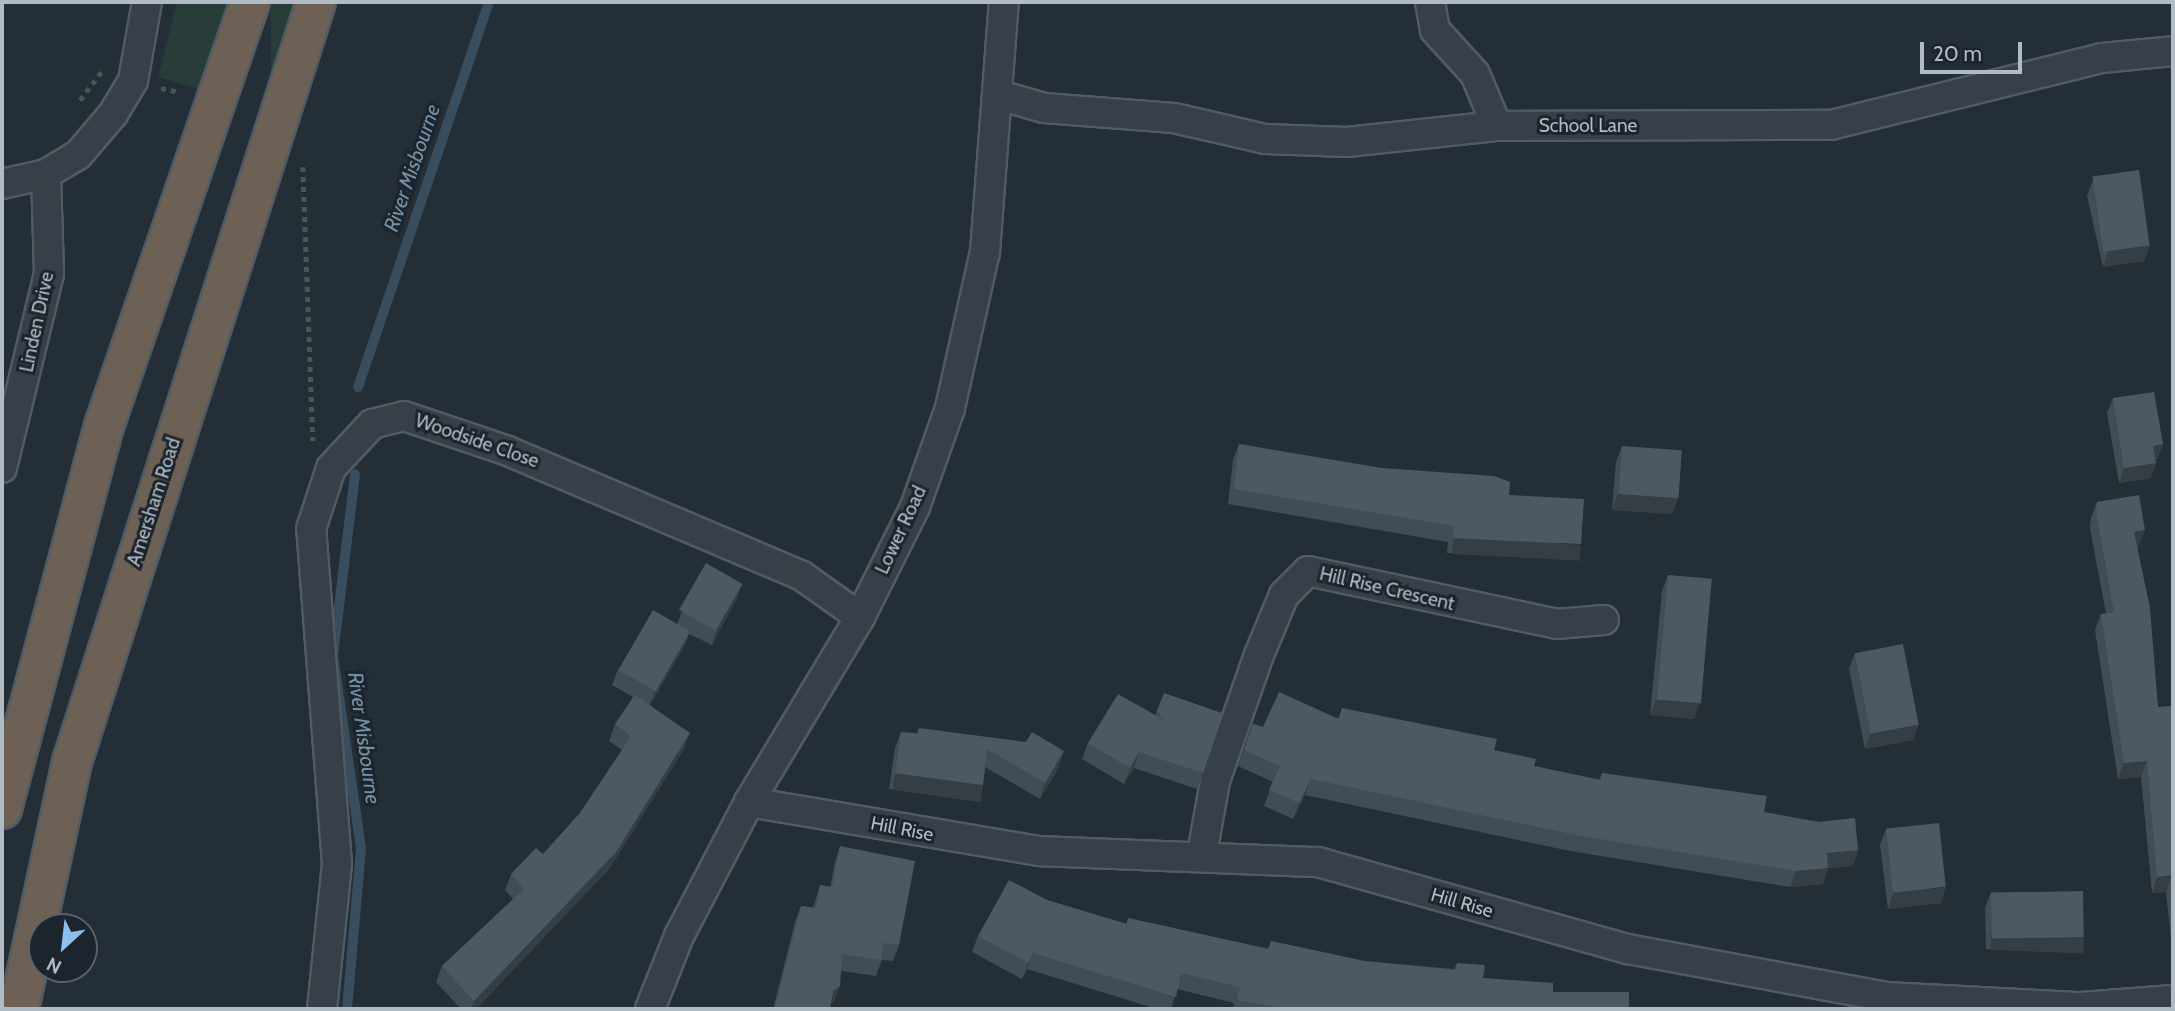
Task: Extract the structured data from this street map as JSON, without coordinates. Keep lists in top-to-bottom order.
{
  "streets": {
    "highway": ["Amersham Road"],
    "street": [
      "School Lane",
      "Linden Drive",
      "Woodside Close",
      "Lower Road",
      "Hill Rise Crescent",
      "Hill Rise"
    ]
  },
  "crossings": [
    ["School Lane", "Lower Road"],
    ["Woodside Close", "Lower Road"],
    ["Lower Road", "Hill Rise"],
    ["Hill Rise Crescent", "Hill Rise"]
  ],
  "water": ["River Misbourne"],
  "scale_bar": "20 m",
  "north": "bottom left"
}
